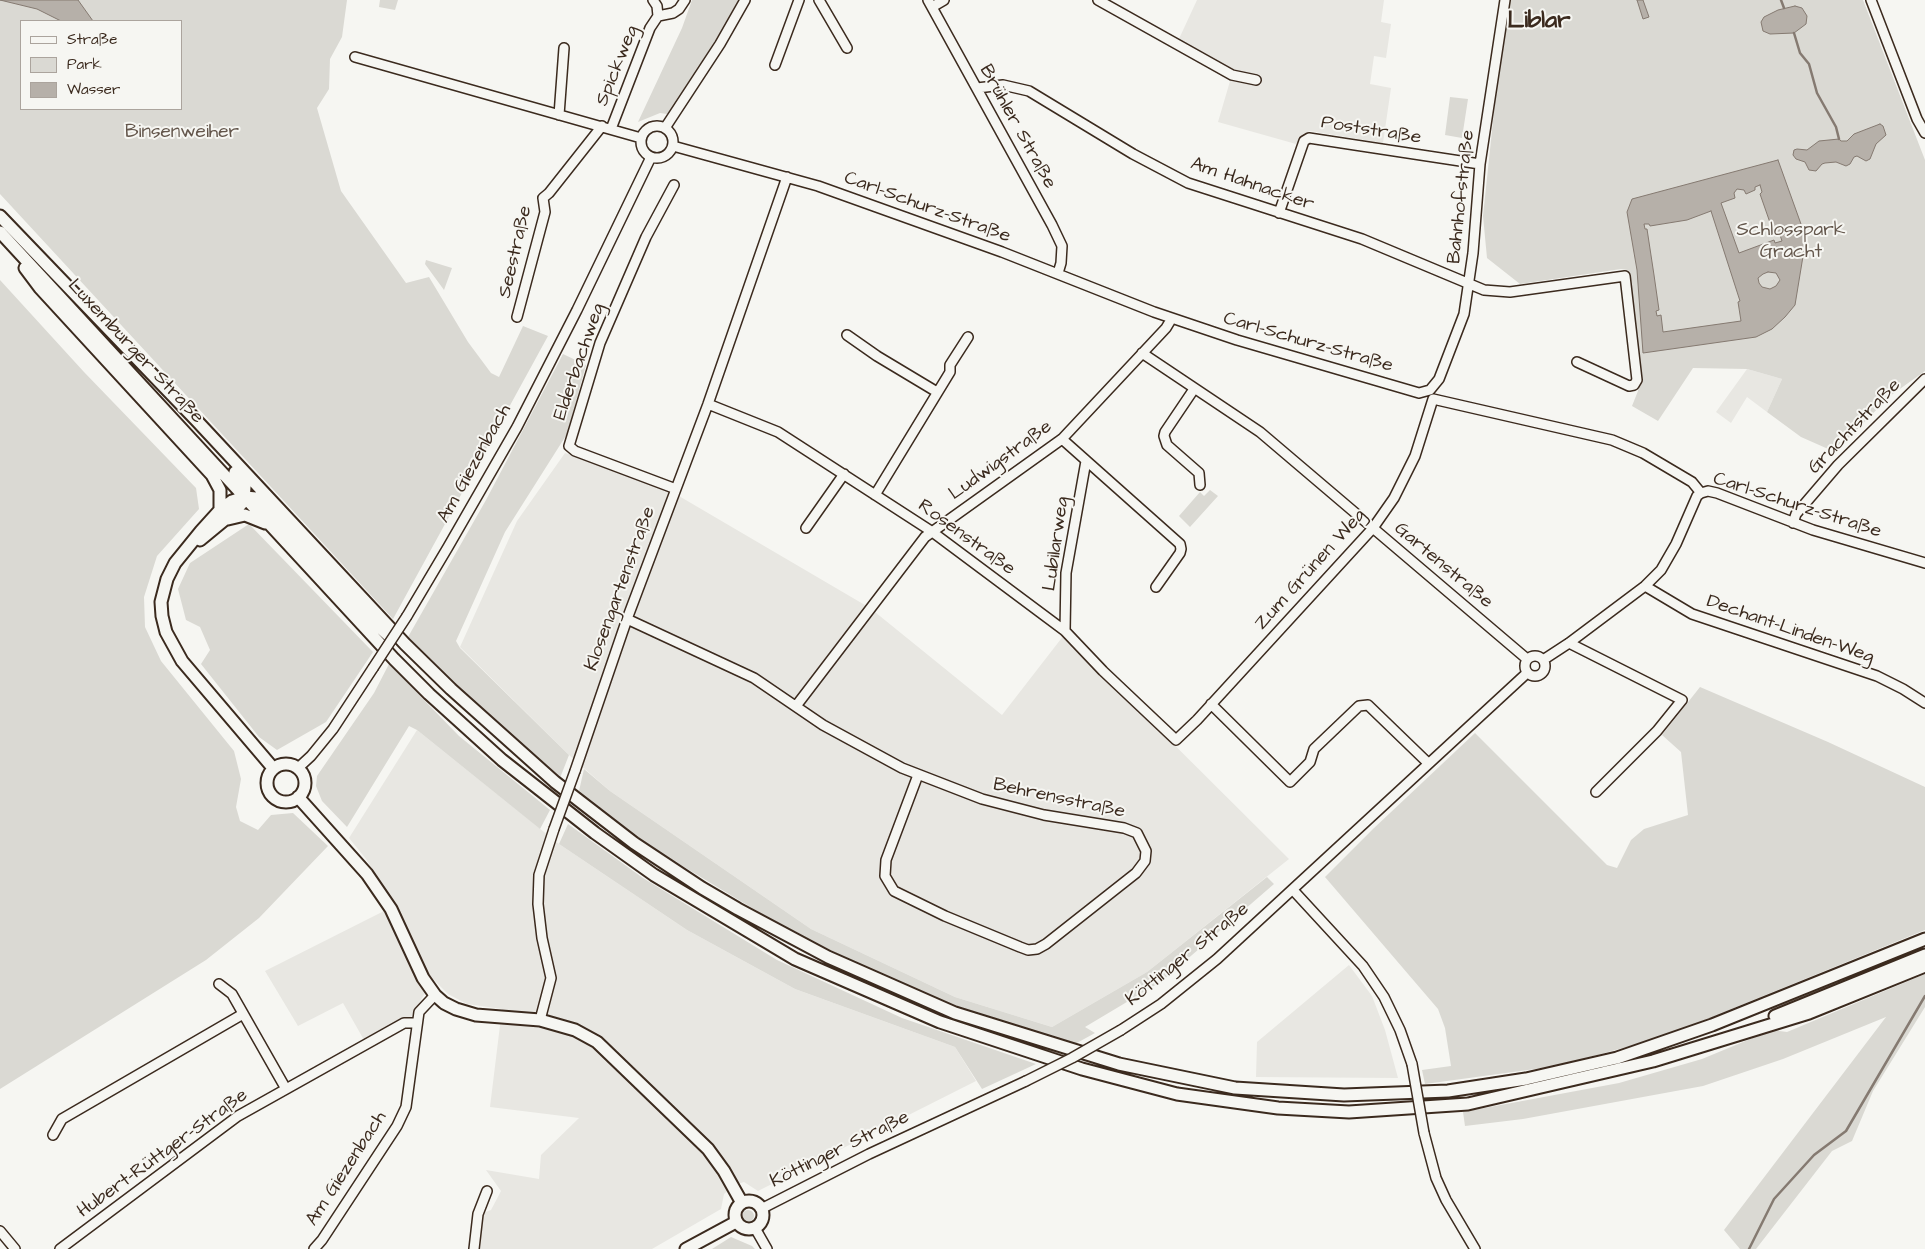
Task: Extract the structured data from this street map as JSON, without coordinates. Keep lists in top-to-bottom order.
{
  "streets": {
    "main road": ["Luxemburger Straße"],
    "street": [
      "Spickweg",
      "Brühler Straße",
      "Poststraße",
      "Am Hahnacker",
      "Bahnhofstraße",
      "Carl-Schurz-Straße",
      "Seestraße",
      "Elderbachweg",
      "Grachtstraße",
      "Ludwigstraße",
      "Am Giezenbach",
      "Rosenstraße",
      "Lubilarweg",
      "Gartenstraße",
      "Zum Grünen Weg",
      "Klosengartenstraße",
      "Dechant-Linden-Weg",
      "Behrensstraße",
      "Köttinger Straße",
      "Hubert-Rüttger-Straße"
    ]
  },
  "crossings": [
    ["Spickweg", "Seestraße"],
    ["Brühler Straße", "Am Hahnacker"],
    ["Brühler Straße", "Carl-Schurz-Straße"],
    ["Poststraße", "Am Hahnacker"],
    ["Poststraße", "Bahnhofstraße"],
    ["Am Hahnacker", "Bahnhofstraße"],
    ["Bahnhofstraße", "Carl-Schurz-Straße"],
    ["Bahnhofstraße", "Zum Grünen Weg"],
    ["Carl-Schurz-Straße", "Grachtstraße"],
    ["Carl-Schurz-Straße", "Ludwigstraße"],
    ["Carl-Schurz-Straße", "Am Giezenbach"],
    ["Carl-Schurz-Straße", "Zum Grünen Weg"],
    ["Carl-Schurz-Straße", "Klosengartenstraße"],
    ["Elderbachweg", "Klosengartenstraße"],
    ["Ludwigstraße", "Rosenstraße"],
    ["Ludwigstraße", "Gartenstraße"],
    ["Ludwigstraße", "Behrensstraße"],
    ["Am Giezenbach", "Hubert-Rüttger-Straße"],
    ["Rosenstraße", "Lubilarweg"],
    ["Rosenstraße", "Zum Grünen Weg"],
    ["Rosenstraße", "Klosengartenstraße"],
    ["Gartenstraße", "Zum Grünen Weg"],
    ["Gartenstraße", "Köttinger Straße"],
    ["Klosengartenstraße", "Behrensstraße"]
  ],
  "districts": ["Liblar"],
  "parks": ["Binsenweiher", "Schlosspark Gracht"],
  "legend": ["Straße", "Park", "Wasser"]
}
